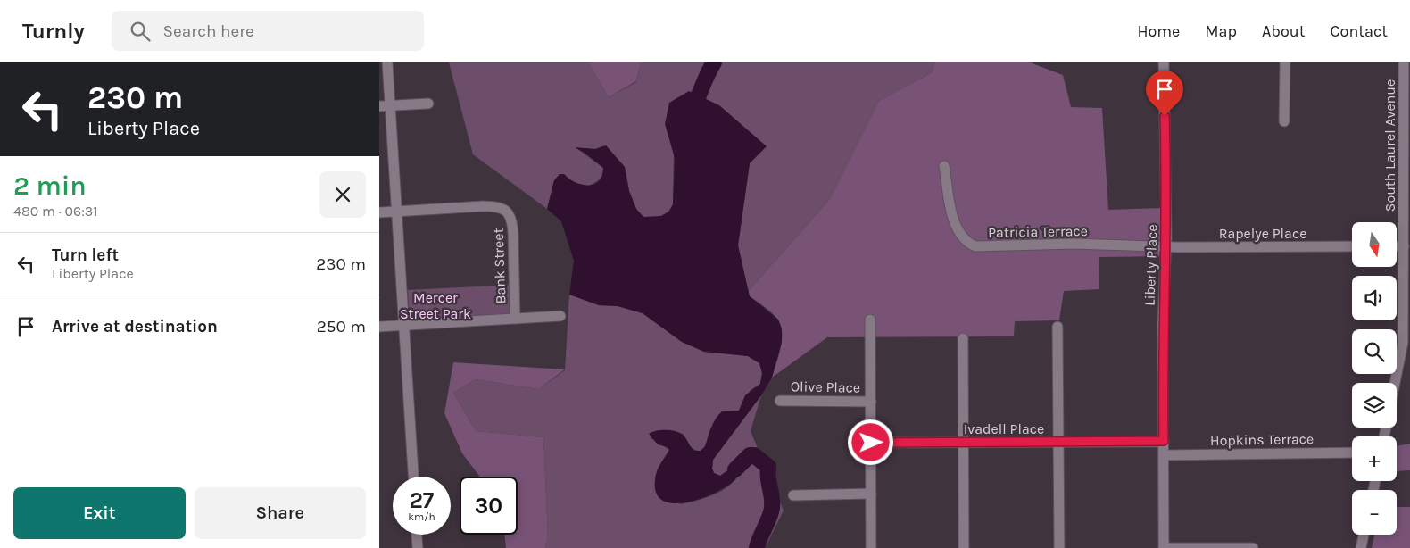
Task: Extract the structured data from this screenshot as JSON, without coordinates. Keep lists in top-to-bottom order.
{
  "streets": {
    "street": [
      "South Laurel Avenue",
      "Patricia Terrace",
      "Rapelye Place",
      "Liberty Place",
      "Bank Street",
      "Olive Place",
      "Ivadell Place",
      "Hopkins Terrace"
    ]
  },
  "crossings": [
    ["Patricia Terrace", "Rapelye Place"],
    ["Patricia Terrace", "Liberty Place"],
    ["Rapelye Place", "Liberty Place"],
    ["Liberty Place", "Ivadell Place"],
    ["Liberty Place", "Hopkins Terrace"]
  ],
  "parks": ["Mercer Street Park"],
  "north": "bottom",
  "page": {
    "header": "Turnly",
    "search": "Search here",
    "nav": [
      "Home",
      "Map",
      "About",
      "Contact"
    ],
    "turn": ["230 m", "Liberty Place"],
    "heading": ["2 min", "480 m · 06:31"],
    "map_buttons": ["+", "−"],
    "list": [
      {
        "name": "Turn left",
        "note": "Liberty Place",
        "value": "230 m"
      },
      {
        "name": "Arrive at destination",
        "value": "250 m"
      }
    ],
    "speed": "27 km/h",
    "limit": "30",
    "buttons": ["Exit", "Share"]
  }
}
